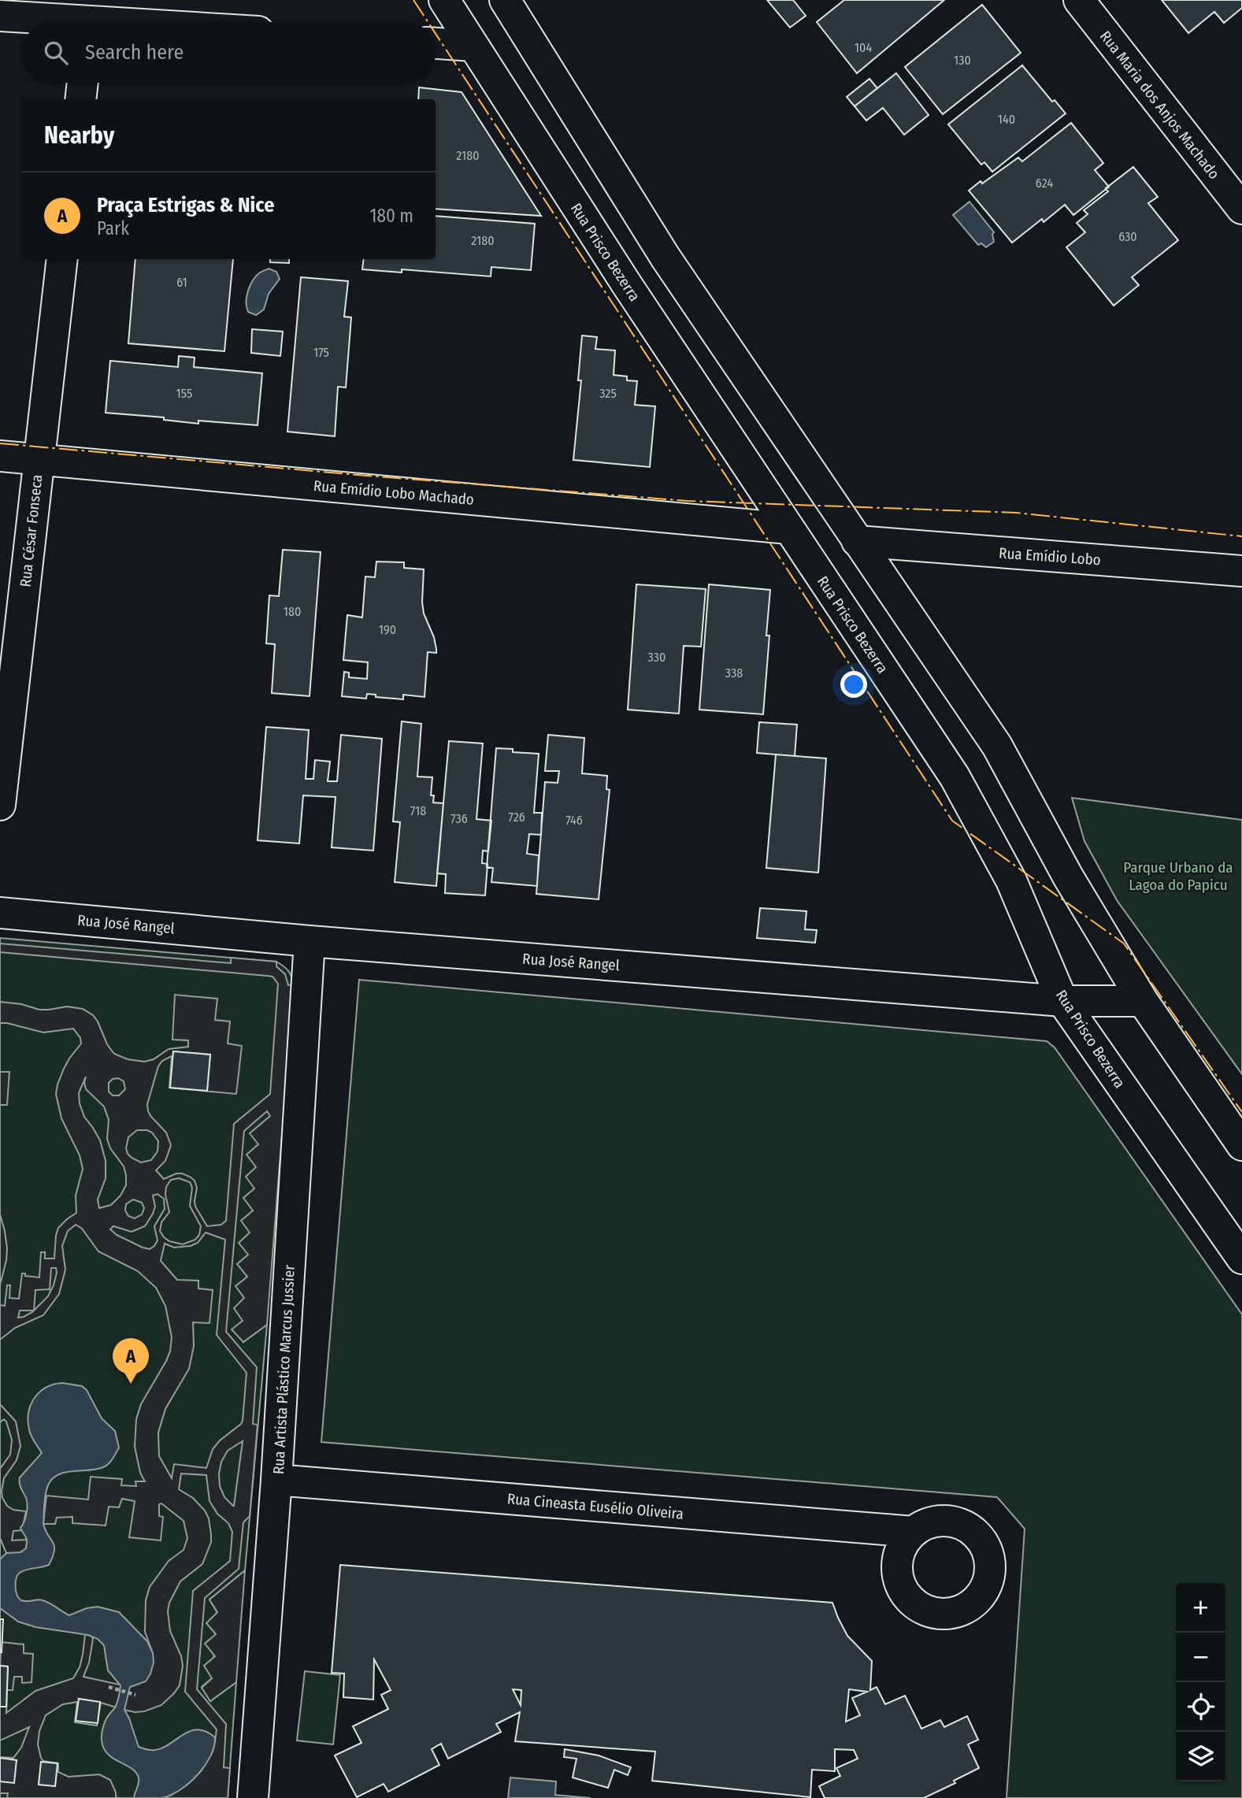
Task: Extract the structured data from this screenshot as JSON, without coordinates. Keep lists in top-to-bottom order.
{
  "streets": {
    "street": [
      "Rua Maria dos Anjos Machado",
      "Rua Prisco Bezerra",
      "Rua Emídio Lobo Machado",
      "Rua César Fonseca",
      "Rua Emídio Lobo",
      "Rua José Rangel",
      "Rua Artista Plástico Marcus Jussier",
      "Rua Cineasta Eusélio Oliveira"
    ]
  },
  "crossings": [
    ["Rua Prisco Bezerra", "Rua Emídio Lobo Machado"],
    ["Rua Prisco Bezerra", "Rua José Rangel"],
    ["Rua Emídio Lobo Machado", "Rua César Fonseca"],
    ["Rua José Rangel", "Rua Artista Plástico Marcus Jussier"],
    ["Rua Artista Plástico Marcus Jussier", "Rua Cineasta Eusélio Oliveira"]
  ],
  "parks": ["Parque Urbano da Lagoa do Papicu"],
  "house_numbers": [
    "104",
    "130",
    "140",
    "2180",
    "624",
    "630",
    "2180",
    "61",
    "175",
    "155",
    "325",
    "180",
    "190",
    "330",
    "338",
    "718",
    "726",
    "736",
    "746"
  ],
  "page": {
    "search": "Search here",
    "heading": "Nearby",
    "list": [
      {
        "mark": "A",
        "name": "Praça Estrigas & Nice",
        "note": "Park",
        "value": "180 m"
      }
    ],
    "pins": "A",
    "map_buttons": ["+", "−"]
  }
}
